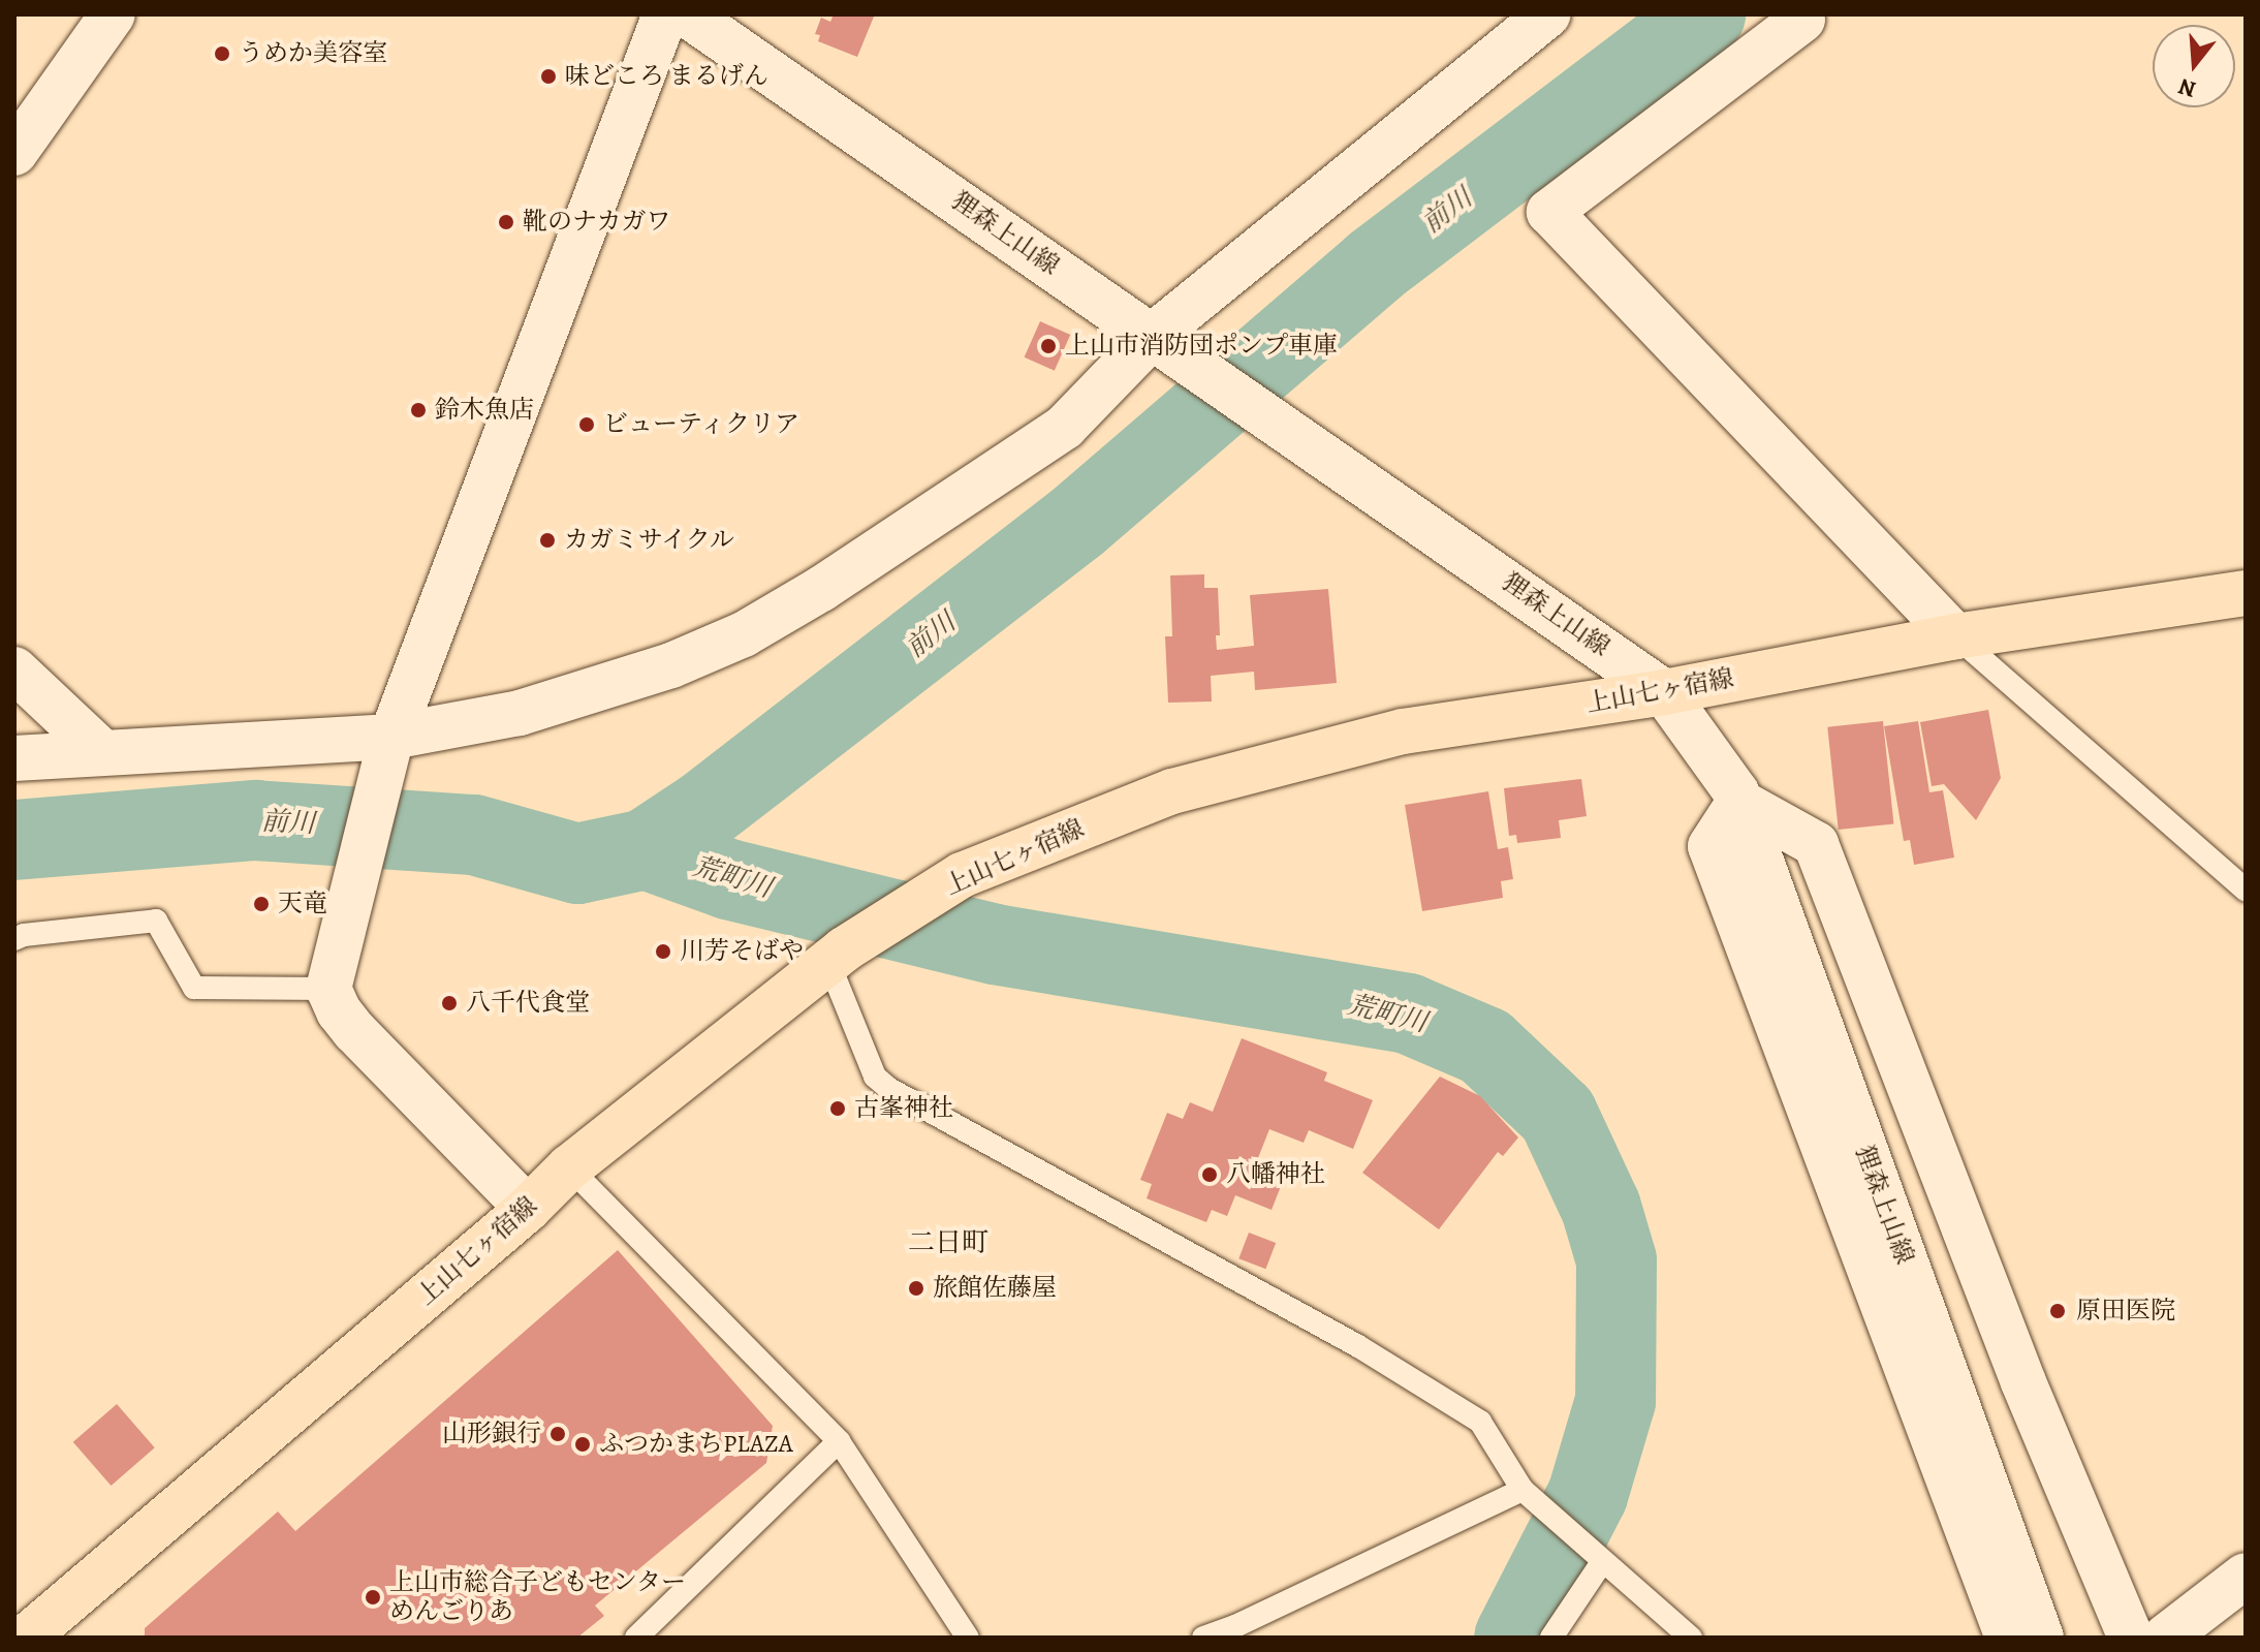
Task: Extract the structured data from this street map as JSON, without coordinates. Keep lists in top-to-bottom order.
{
  "streets": {
    "main road": ["上山七ヶ宿線"],
    "street": ["狸森上山線"]
  },
  "crossings": [
    ["狸森上山線", "上山七ヶ宿線"]
  ],
  "districts": ["二日町"],
  "water": ["前川", "荒町川"],
  "places": [
    "うめか美容室",
    "味どころ まるげん",
    "靴のナカガワ",
    "上山市消防団ポンプ車庫",
    "鈴木魚店",
    "ビューティクリア",
    "カガミサイクル",
    "天竜",
    "川芳そばや",
    "八千代食堂",
    "古峯神社",
    "八幡神社",
    "旅館佐藤屋",
    "原田医院",
    "山形銀行",
    "ふつかまちPLAZA",
    "上山市総合子どもセンター めんごりあ"
  ],
  "north": "bottom"
}
